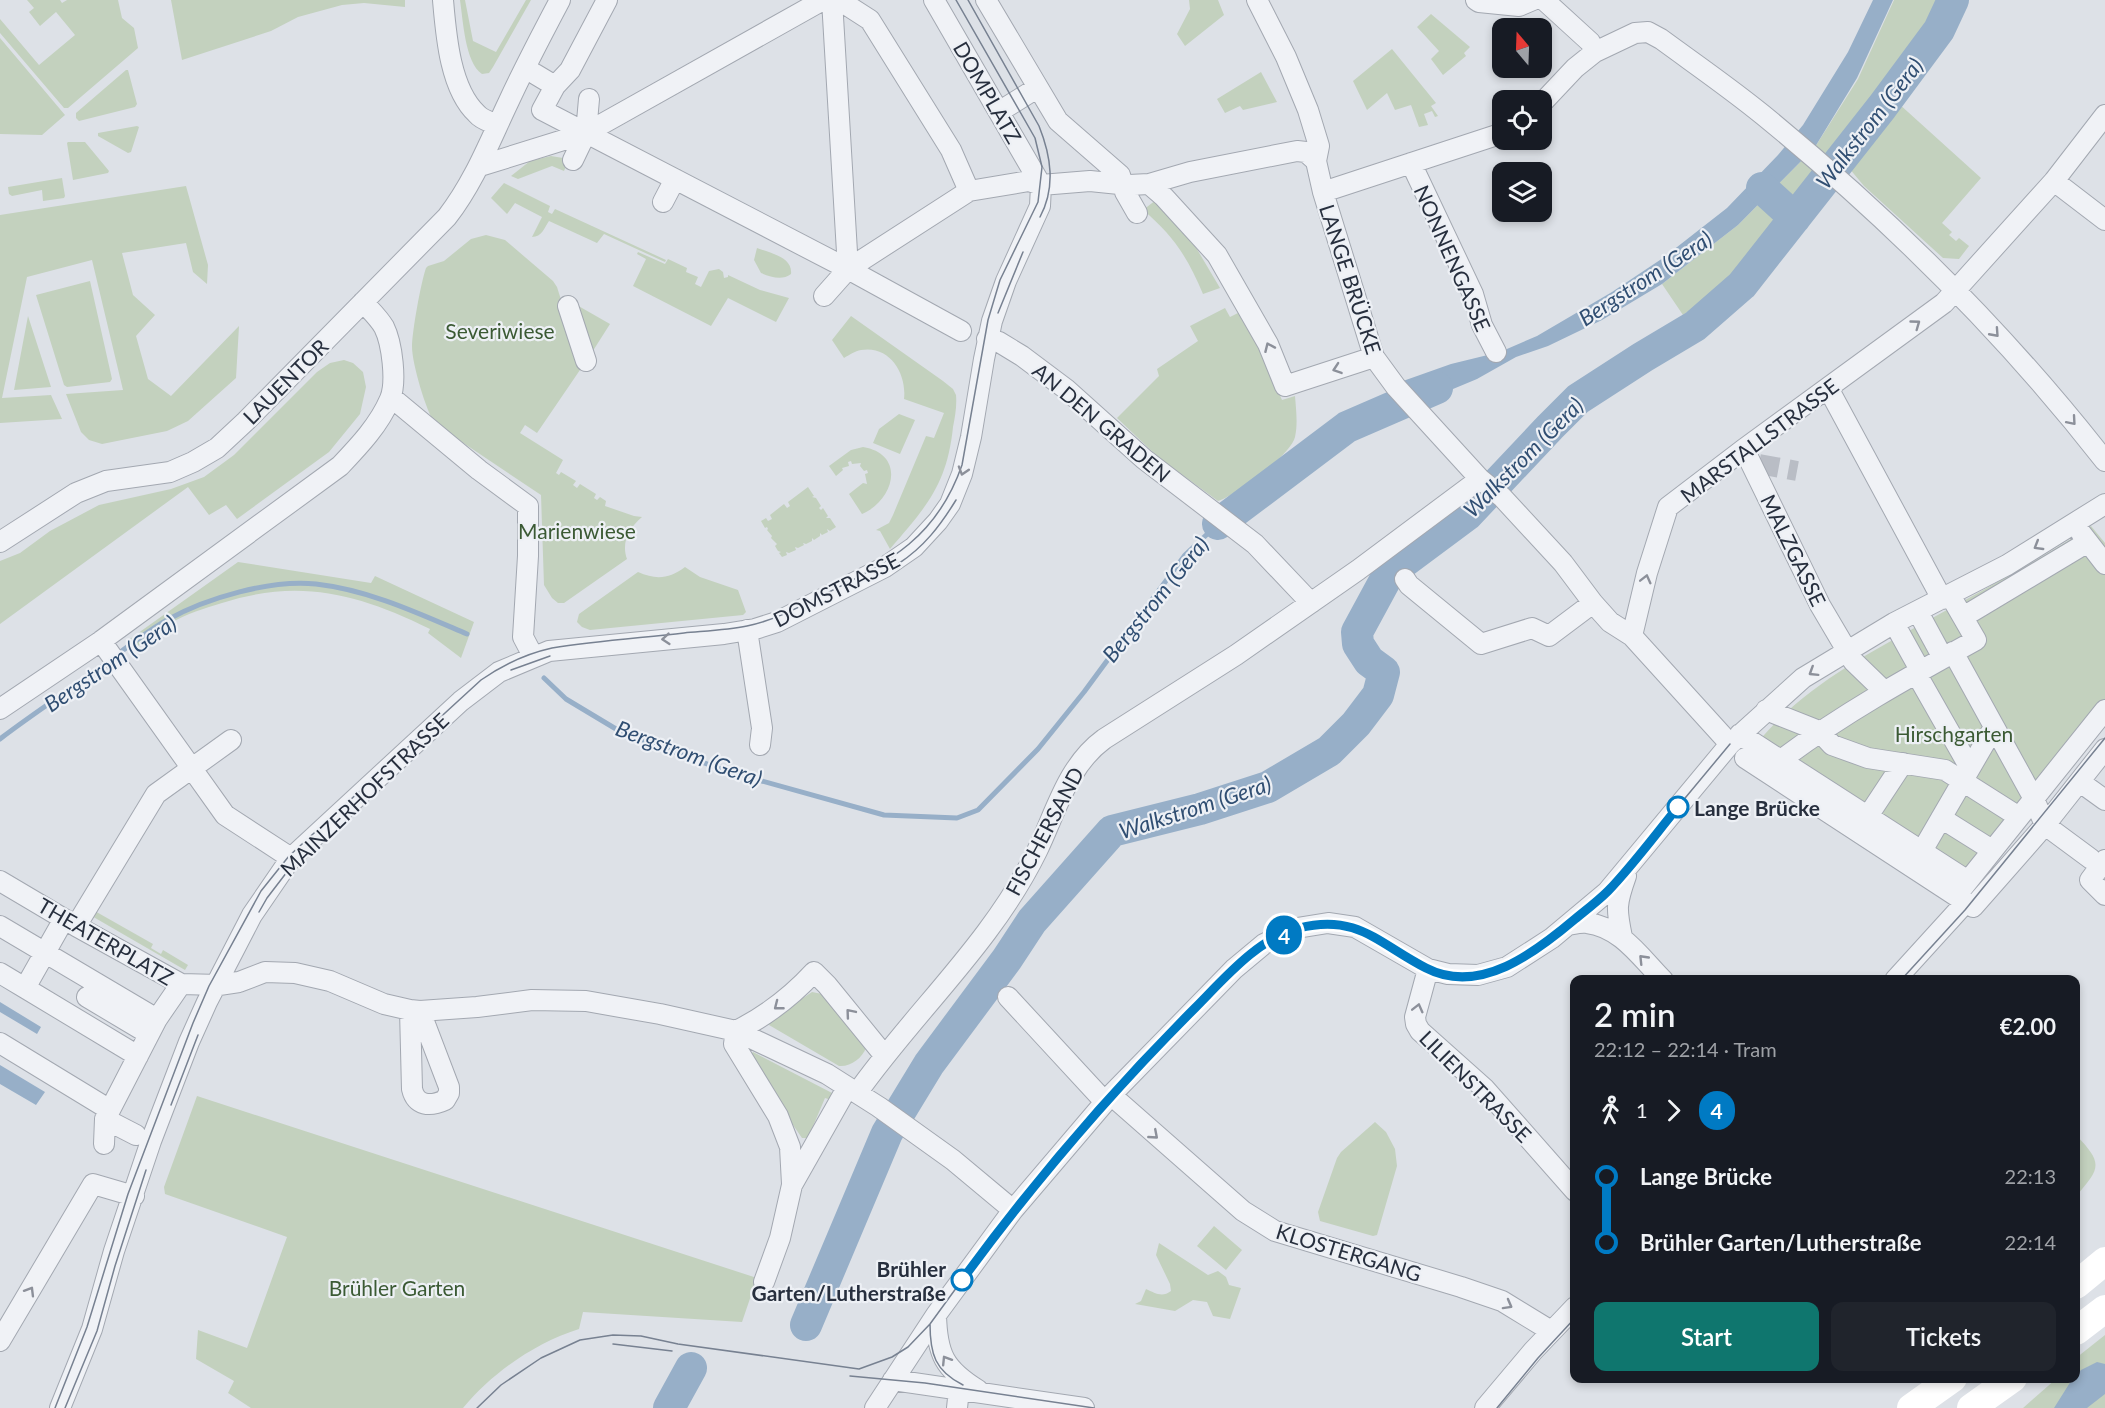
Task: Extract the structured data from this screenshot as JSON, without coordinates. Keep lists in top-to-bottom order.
{
  "streets": {
    "street": [
      "DOMPLATZ",
      "NONNENGASSE",
      "LANGE BRÜCKE",
      "LAUENTOR",
      "AN DEN GRADEN",
      "MARSTALLSTRASSE",
      "MALZGASSE",
      "DOMSTRASSE",
      "MAINZERHOFSTRASSE",
      "FISCHERSAND",
      "THEATERPLATZ",
      "LILIENSTRASSE",
      "KLOSTERGANG"
    ]
  },
  "crossings": [
    ["LANGE BRÜCKE", "MARSTALLSTRASSE"],
    ["LANGE BRÜCKE", "FISCHERSAND"],
    ["AN DEN GRADEN", "DOMSTRASSE"],
    ["AN DEN GRADEN", "FISCHERSAND"],
    ["MARSTALLSTRASSE", "MALZGASSE"],
    ["DOMSTRASSE", "MAINZERHOFSTRASSE"],
    ["MAINZERHOFSTRASSE", "THEATERPLATZ"],
    ["FISCHERSAND", "THEATERPLATZ"]
  ],
  "one_way": [
    "MARSTALLSTRASSE",
    "DOMSTRASSE",
    "LILIENSTRASSE",
    "KLOSTERGANG"
  ],
  "water": ["Walkstrom (Gera)", "Bergstrom (Gera)"],
  "parks": [
    "Severiwiese",
    "Marienwiese",
    "Hirschgarten",
    "Brühler Garten"
  ],
  "places": ["Lange Brücke", "Brühler Garten/Lutherstraße"],
  "lines": ["tram line 4"],
  "north": "top",
  "page": {
    "on_map": "4",
    "heading": ["2 min", "22:12 – 22:14 · Tram", "€2.00"],
    "legs": ["1", "4"],
    "list": [
      {
        "name": "Lange Brücke",
        "value": "22:13"
      },
      {
        "name": "Brühler Garten/Lutherstraße",
        "value": "22:14"
      }
    ],
    "buttons": ["Start", "Tickets"]
  }
}
